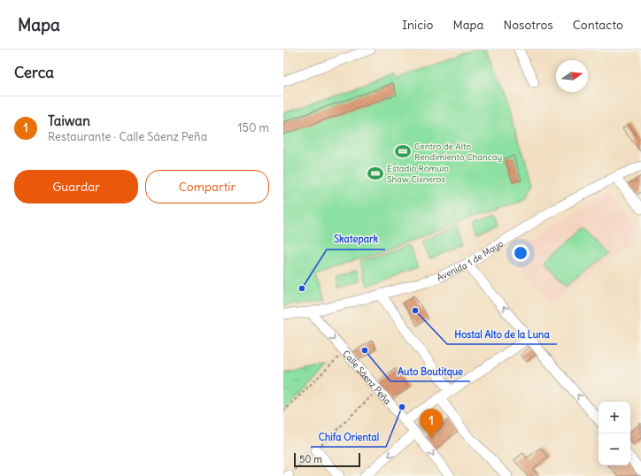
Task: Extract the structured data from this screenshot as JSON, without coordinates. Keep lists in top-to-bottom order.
{
  "streets": {
    "street": ["Avenida 1 de Mayo", "Calle Sáenz Peña"]
  },
  "crossings": [
    ["Avenida 1 de Mayo", "Calle Sáenz Peña"]
  ],
  "places": {
    "sports": ["Centro de Alto Rendimiento Chancay", "Estadio Rómulo Shaw Cisneros"],
    "other": [
      "Skatepark",
      "Hostal Alto de la Luna",
      "Auto Boutitque",
      "Chifa Oriental"
    ]
  },
  "scale_bar": "50 m",
  "north": "right",
  "page": {
    "header": "Mapa",
    "nav": [
      "Inicio",
      "Mapa",
      "Nosotros",
      "Contacto"
    ],
    "heading": "Cerca",
    "list": [
      {
        "mark": "1",
        "name": "Taiwan",
        "note": "Restaurante · Calle Sáenz Peña",
        "value": "150 m"
      }
    ],
    "buttons": ["Guardar", "Compartir"],
    "map_buttons": ["+", "−"],
    "pins": "1",
    "scale": "50 m"
  }
}
